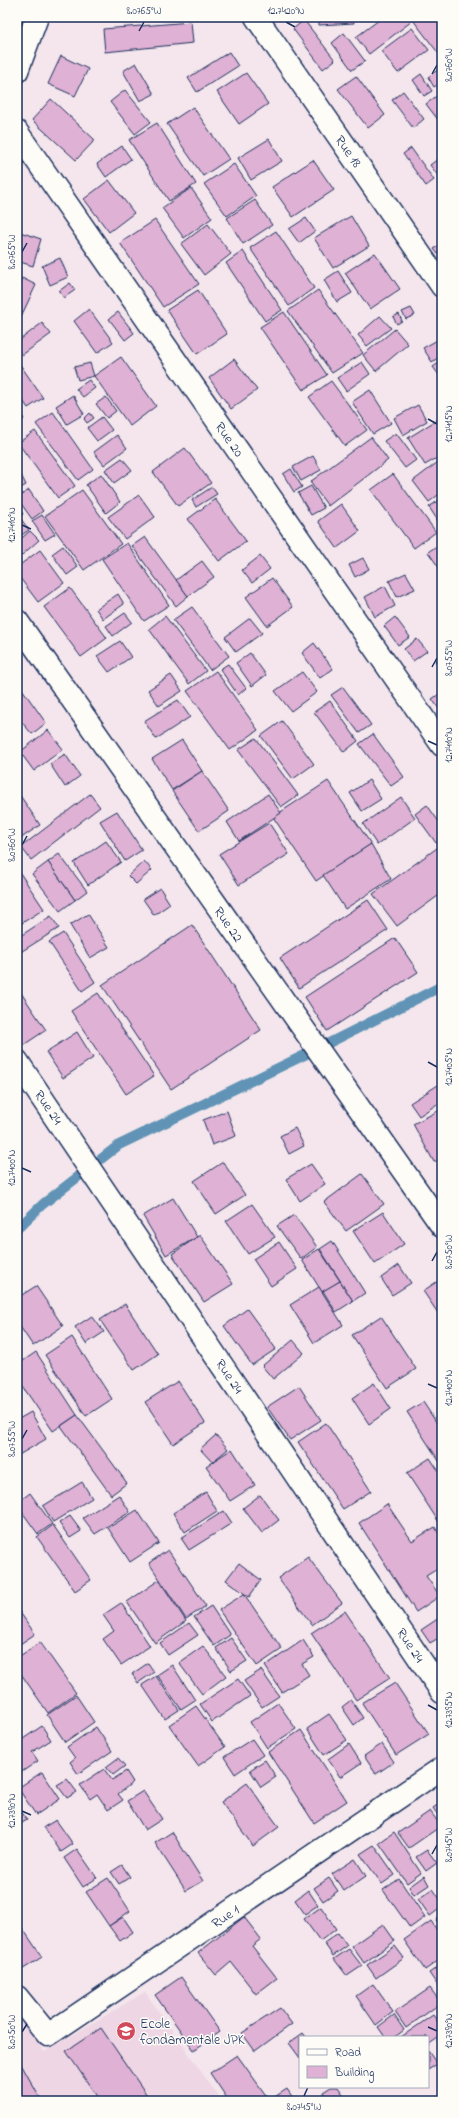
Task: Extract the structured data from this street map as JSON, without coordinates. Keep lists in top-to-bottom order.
{
  "streets": {
    "street": [
      "Rue 18",
      "Rue 20",
      "Rue 22",
      "Rue 24",
      "Rue 1"
    ]
  },
  "places": {
    "school or university": ["Ecole fondamentale JPK"]
  },
  "legend": ["Road", "Building"],
  "coordinates": [
    "8.0765°W",
    "12.7420°N",
    "8.0760°W",
    "12.7415°N",
    "12.7410°N",
    "8.0755°W",
    "12.7405°N",
    "12.7400°N",
    "8.0750°W",
    "12.7395°N",
    "12.7390°N",
    "8.0745°W"
  ]
}
